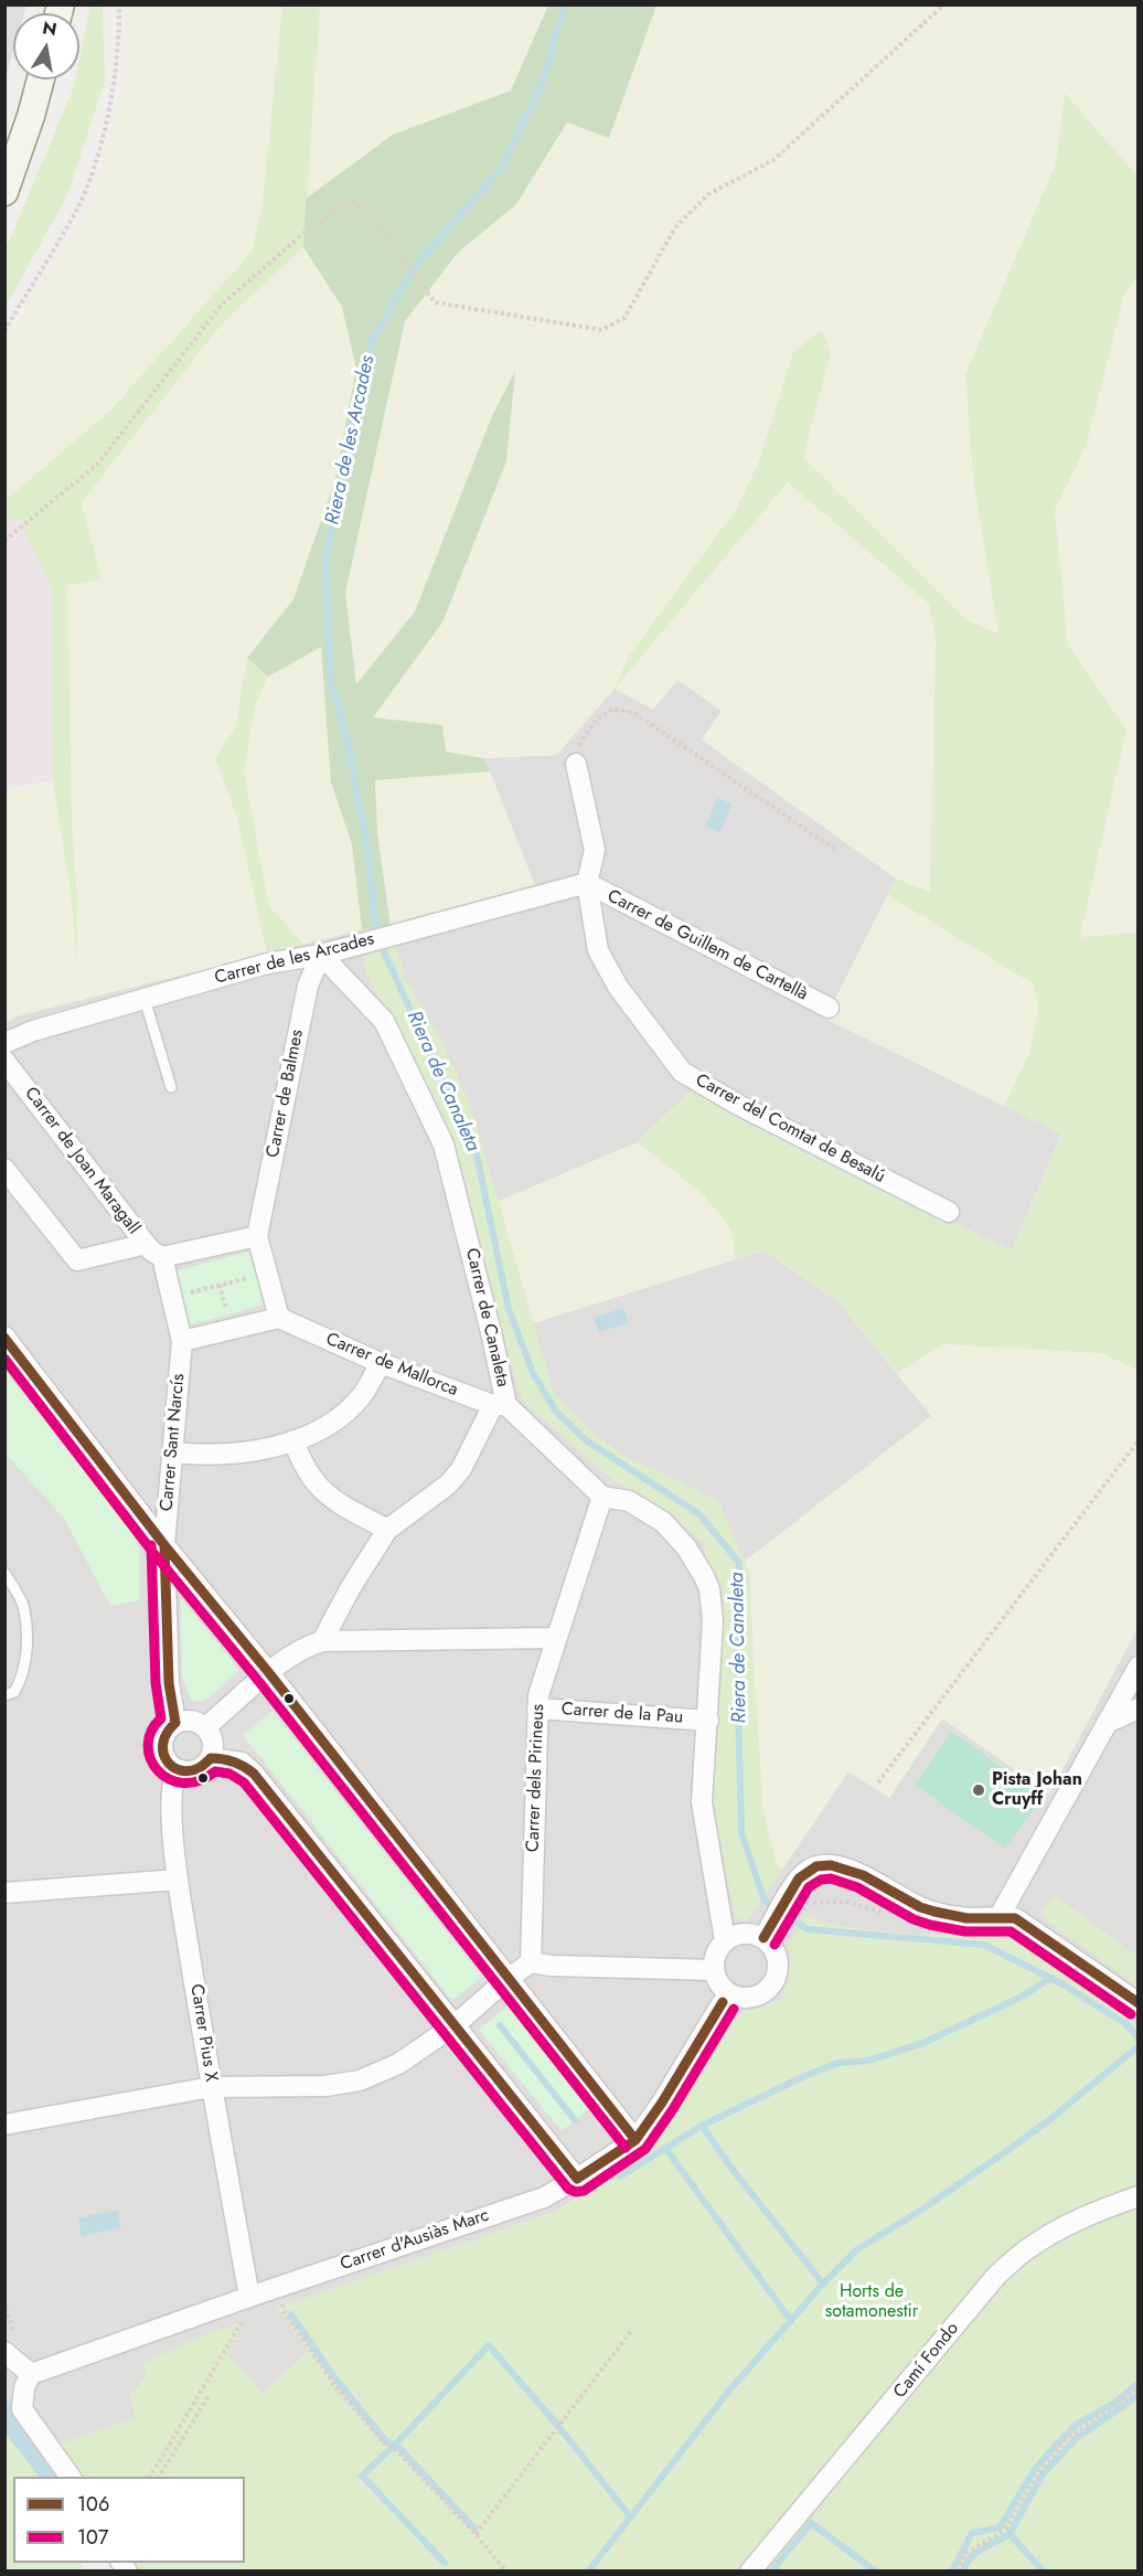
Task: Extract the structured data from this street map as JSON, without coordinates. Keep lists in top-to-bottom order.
{
  "streets": {
    "street": [
      "Carrer de Guillem de Cartellà",
      "Carrer de les Arcades",
      "Carrer de Balmes",
      "Carrer del Comtat de Besalú",
      "Carrer de Joan Maragall",
      "Carrer de Canaleta",
      "Carrer de Mallorca",
      "Carrer Sant Narcís",
      "Carrer de la Pau",
      "Carrer dels Pirineus",
      "Carrer Pius X",
      "Carrer d'Ausiàs Marc",
      "Camí Fondo"
    ]
  },
  "crossings": [
    ["Carrer de Guillem de Cartellà", "Carrer de les Arcades"],
    ["Carrer de Guillem de Cartellà", "Carrer del Comtat de Besalú"],
    ["Carrer de les Arcades", "Carrer de Balmes"],
    ["Carrer de les Arcades", "Carrer del Comtat de Besalú"],
    ["Carrer de les Arcades", "Carrer de Canaleta"],
    ["Carrer de Balmes", "Carrer de Canaleta"],
    ["Carrer de Joan Maragall", "Carrer Sant Narcís"],
    ["Carrer de Canaleta", "Carrer de Mallorca"],
    ["Carrer de Canaleta", "Carrer dels Pirineus"],
    ["Carrer de la Pau", "Carrer dels Pirineus"],
    ["Carrer Pius X", "Carrer d'Ausiàs Marc"]
  ],
  "water": ["Riera de les Arcades", "Riera de Canaleta"],
  "parks": ["Horts de sotamonestir"],
  "places": ["Pista Johan Cruyff"],
  "lines": ["transit line 106", "transit line 107"],
  "legend": ["106", "107"],
  "north": "top"
}
